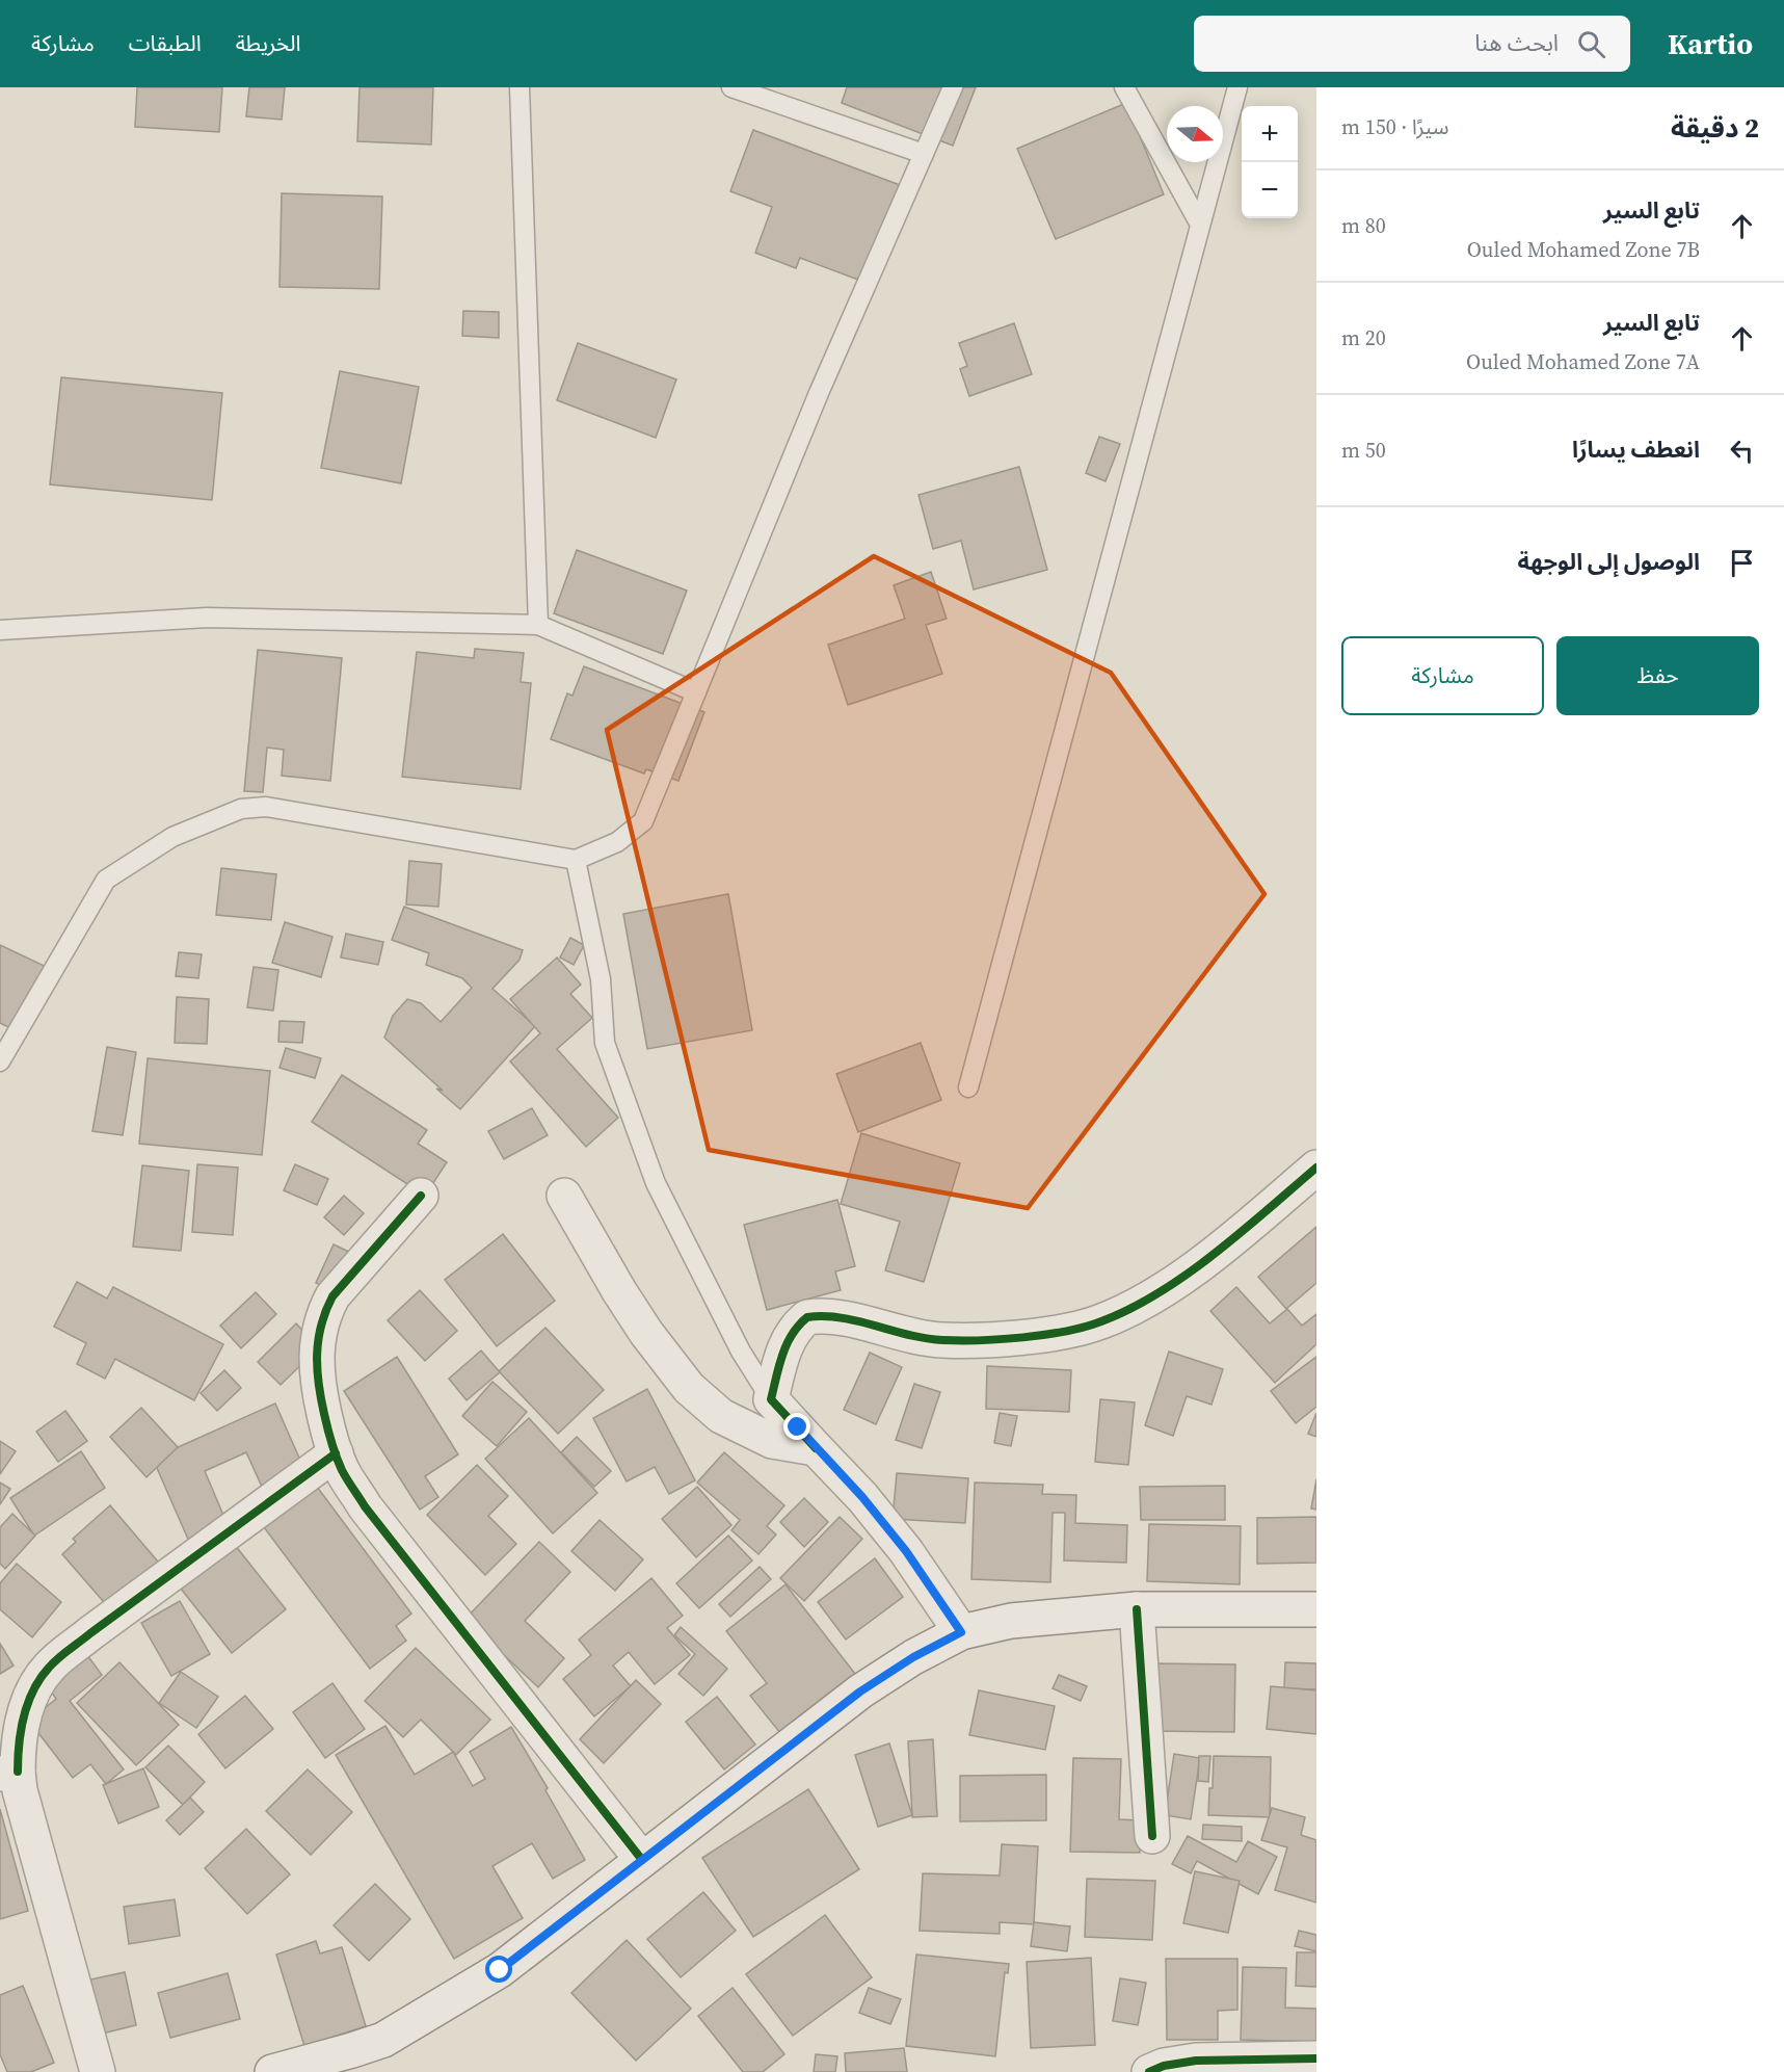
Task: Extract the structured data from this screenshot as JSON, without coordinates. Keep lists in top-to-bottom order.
{
  "north": "right",
  "page": {
    "header": "Kartio",
    "search": "ابحث هنا",
    "nav": ["الخريطة", "الطبقات", "مشاركة"],
    "heading": ["2 دقيقة", "سيرًا · 150 m"],
    "map_buttons": ["+", "−"],
    "list": [
      ["تابع السير", "Ouled Mohamed Zone 7B", "80 m"],
      ["تابع السير", "Ouled Mohamed Zone 7A", "20 m"],
      ["انعطف يسارًا", "50 m"],
      "الوصول إلى الوجهة"
    ],
    "buttons": ["حفظ", "مشاركة"]
  }
}
